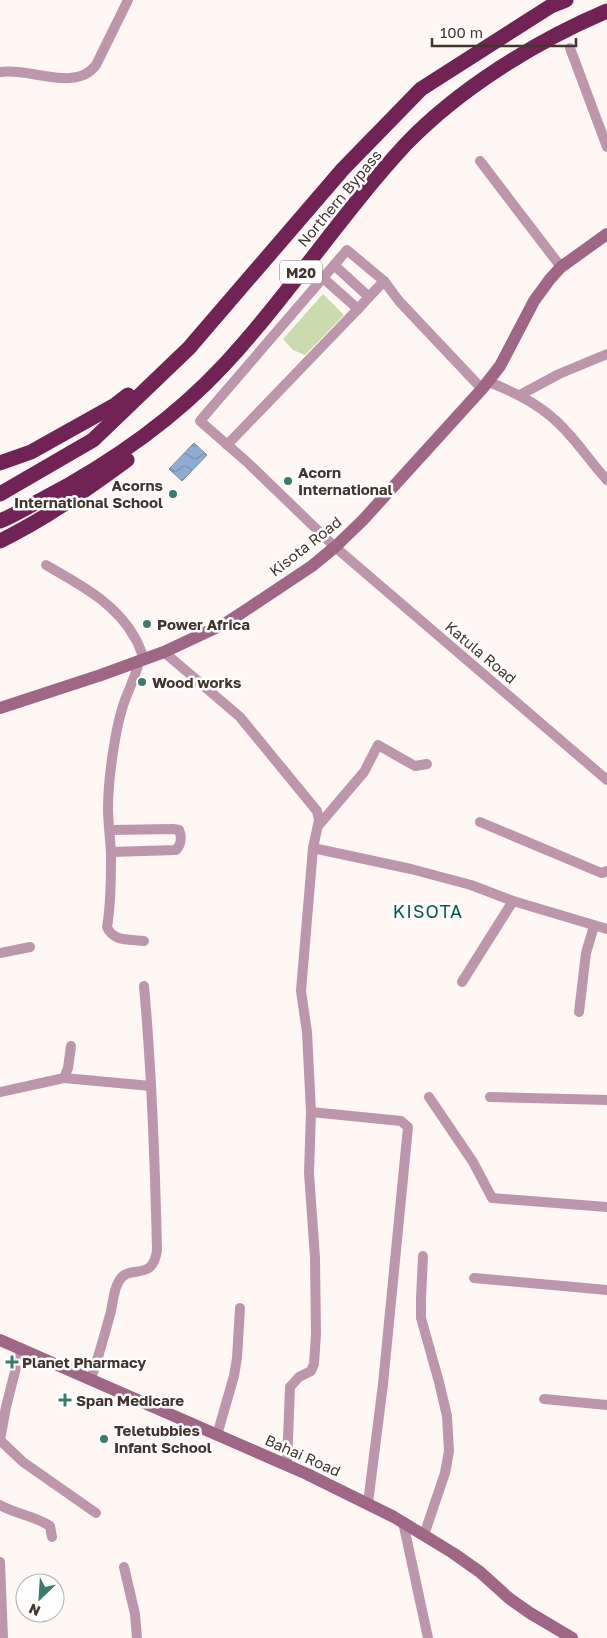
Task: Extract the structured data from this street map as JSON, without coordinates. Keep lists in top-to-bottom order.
{
  "streets": {
    "highway": ["Northern Bypass", "M20"],
    "street": ["Kisota Road", "Katula Road", "Bahai Road"]
  },
  "crossings": [
    ["Kisota Road", "Katula Road"]
  ],
  "districts": ["KISOTA"],
  "places": {
    "other": [
      "Acorn International",
      "Acorns International School",
      "Power Africa",
      "Wood works",
      "Teletubbies Infant School"
    ],
    "health": ["Planet Pharmacy", "Span Medicare"]
  },
  "scale_bar": "100 m",
  "north": "bottom left"
}
